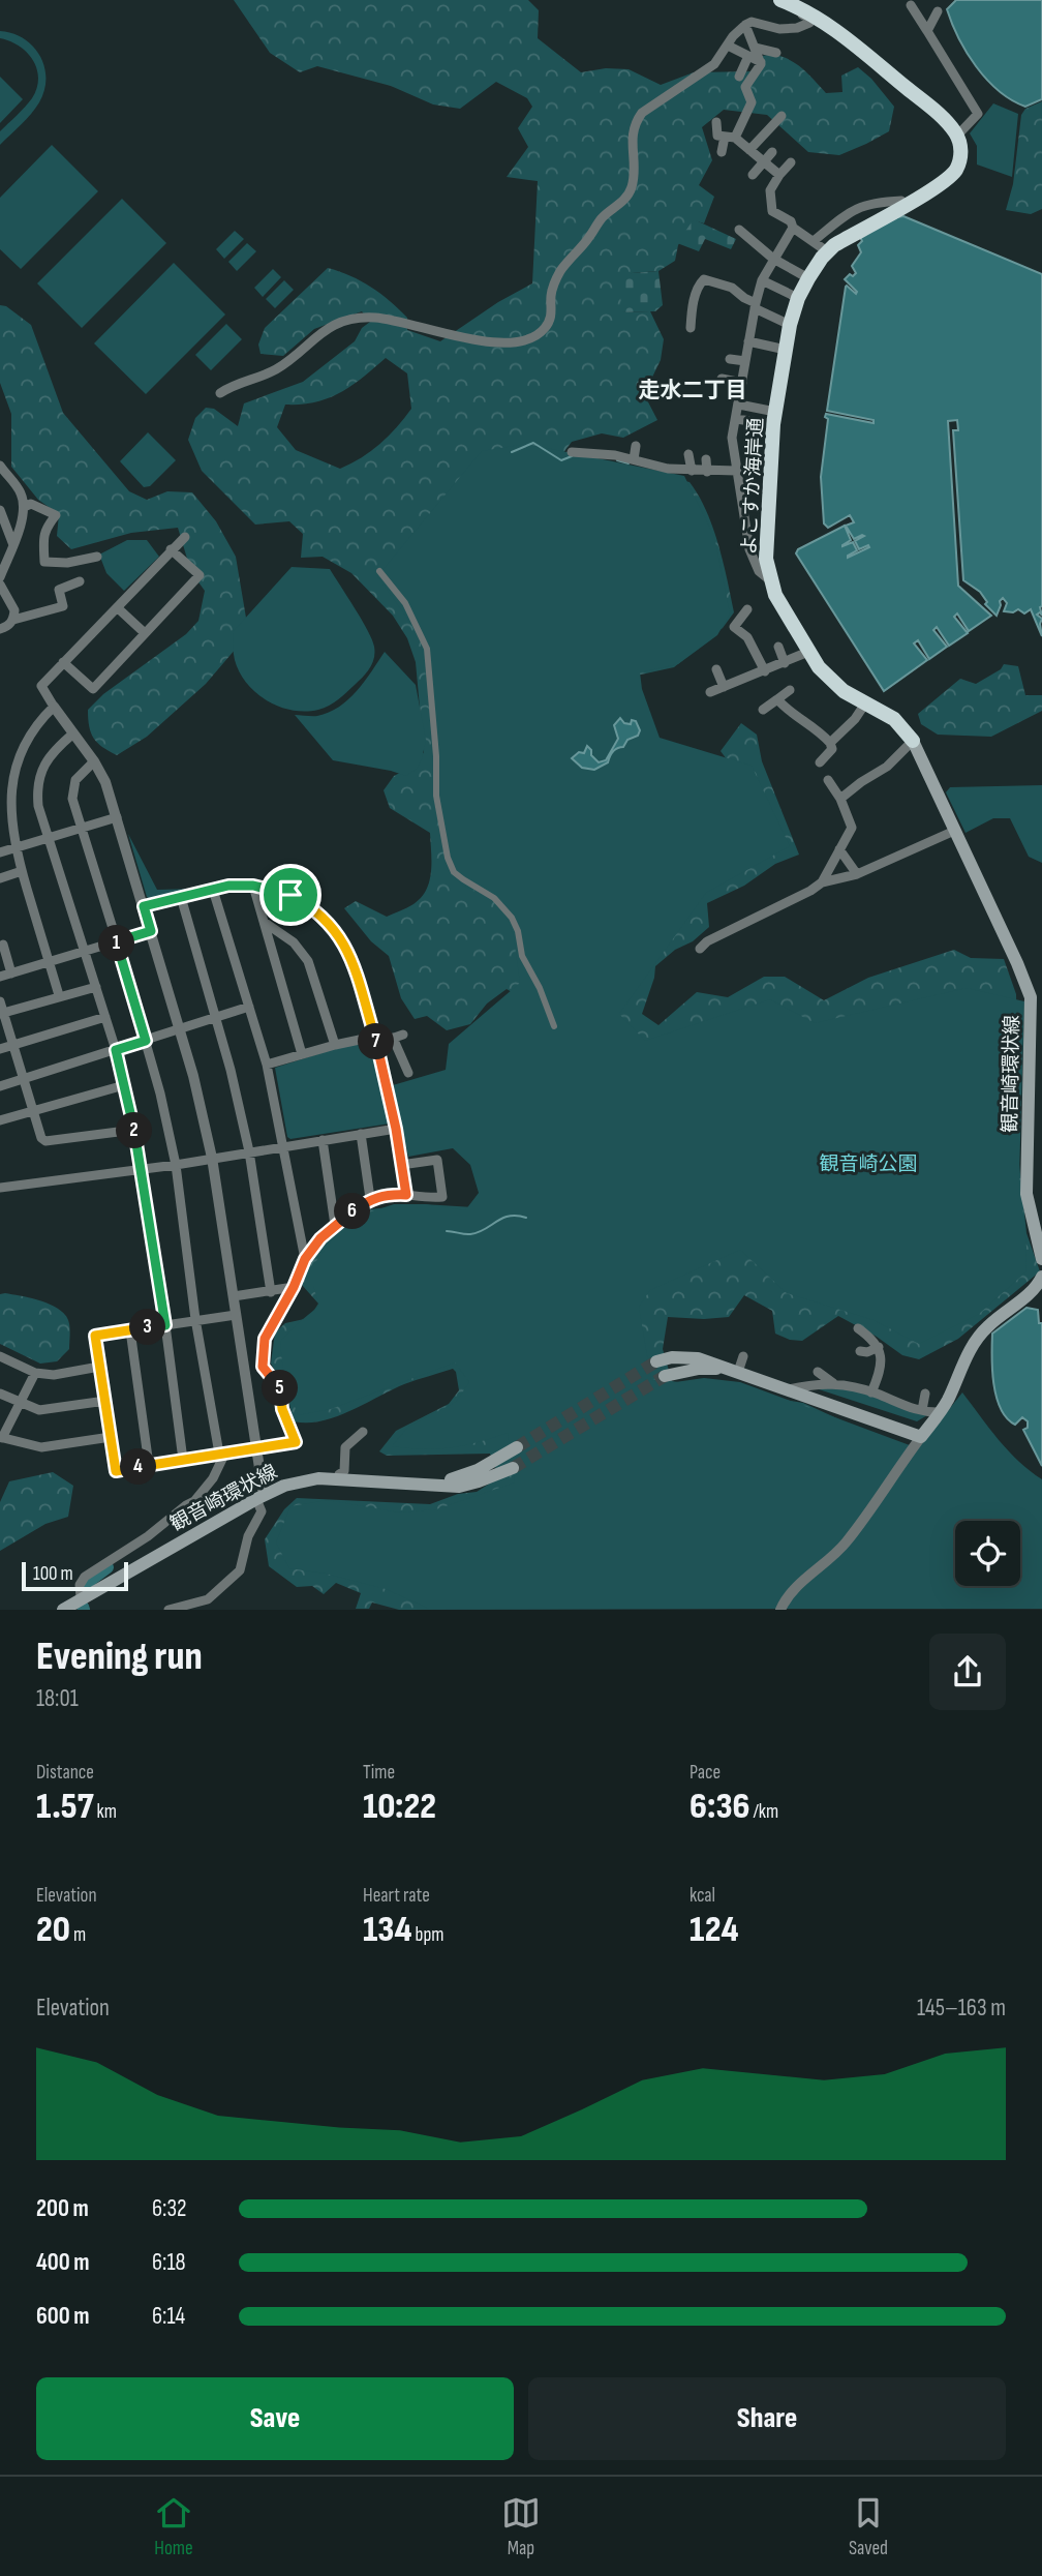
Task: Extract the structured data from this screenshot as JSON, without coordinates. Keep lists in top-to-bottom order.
{
  "streets": {
    "highway": ["よこすか海岸通"],
    "main road": ["観音崎環状線"]
  },
  "crossings": [
    ["よこすか海岸通", "観音崎環状線"]
  ],
  "districts": ["走水二丁目"],
  "parks": ["観音崎公園"],
  "scale_bar": "100 m",
  "page": {
    "pins": [
      "1",
      "7",
      "2",
      "6",
      "3",
      "5",
      "4"
    ],
    "scale": "100 m",
    "heading": ["Evening run", "18:01"],
    "stats": [
      ["Distance", "1.57 km"],
      ["Time", "10:22"],
      ["Pace", "6:36 /km"],
      ["Elevation", "20 m"],
      ["Heart rate", "134 bpm"],
      ["kcal", "124"]
    ],
    "chart": ["Elevation", "145–163 m"],
    "list": [
      {
        "name": "200 m",
        "note": "6:32"
      },
      {
        "name": "400 m",
        "note": "6:18"
      },
      {
        "name": "600 m",
        "note": "6:14"
      }
    ],
    "buttons": ["Save", "Share"],
    "tabs": ["Home", "Map", "Saved"]
  }
}
